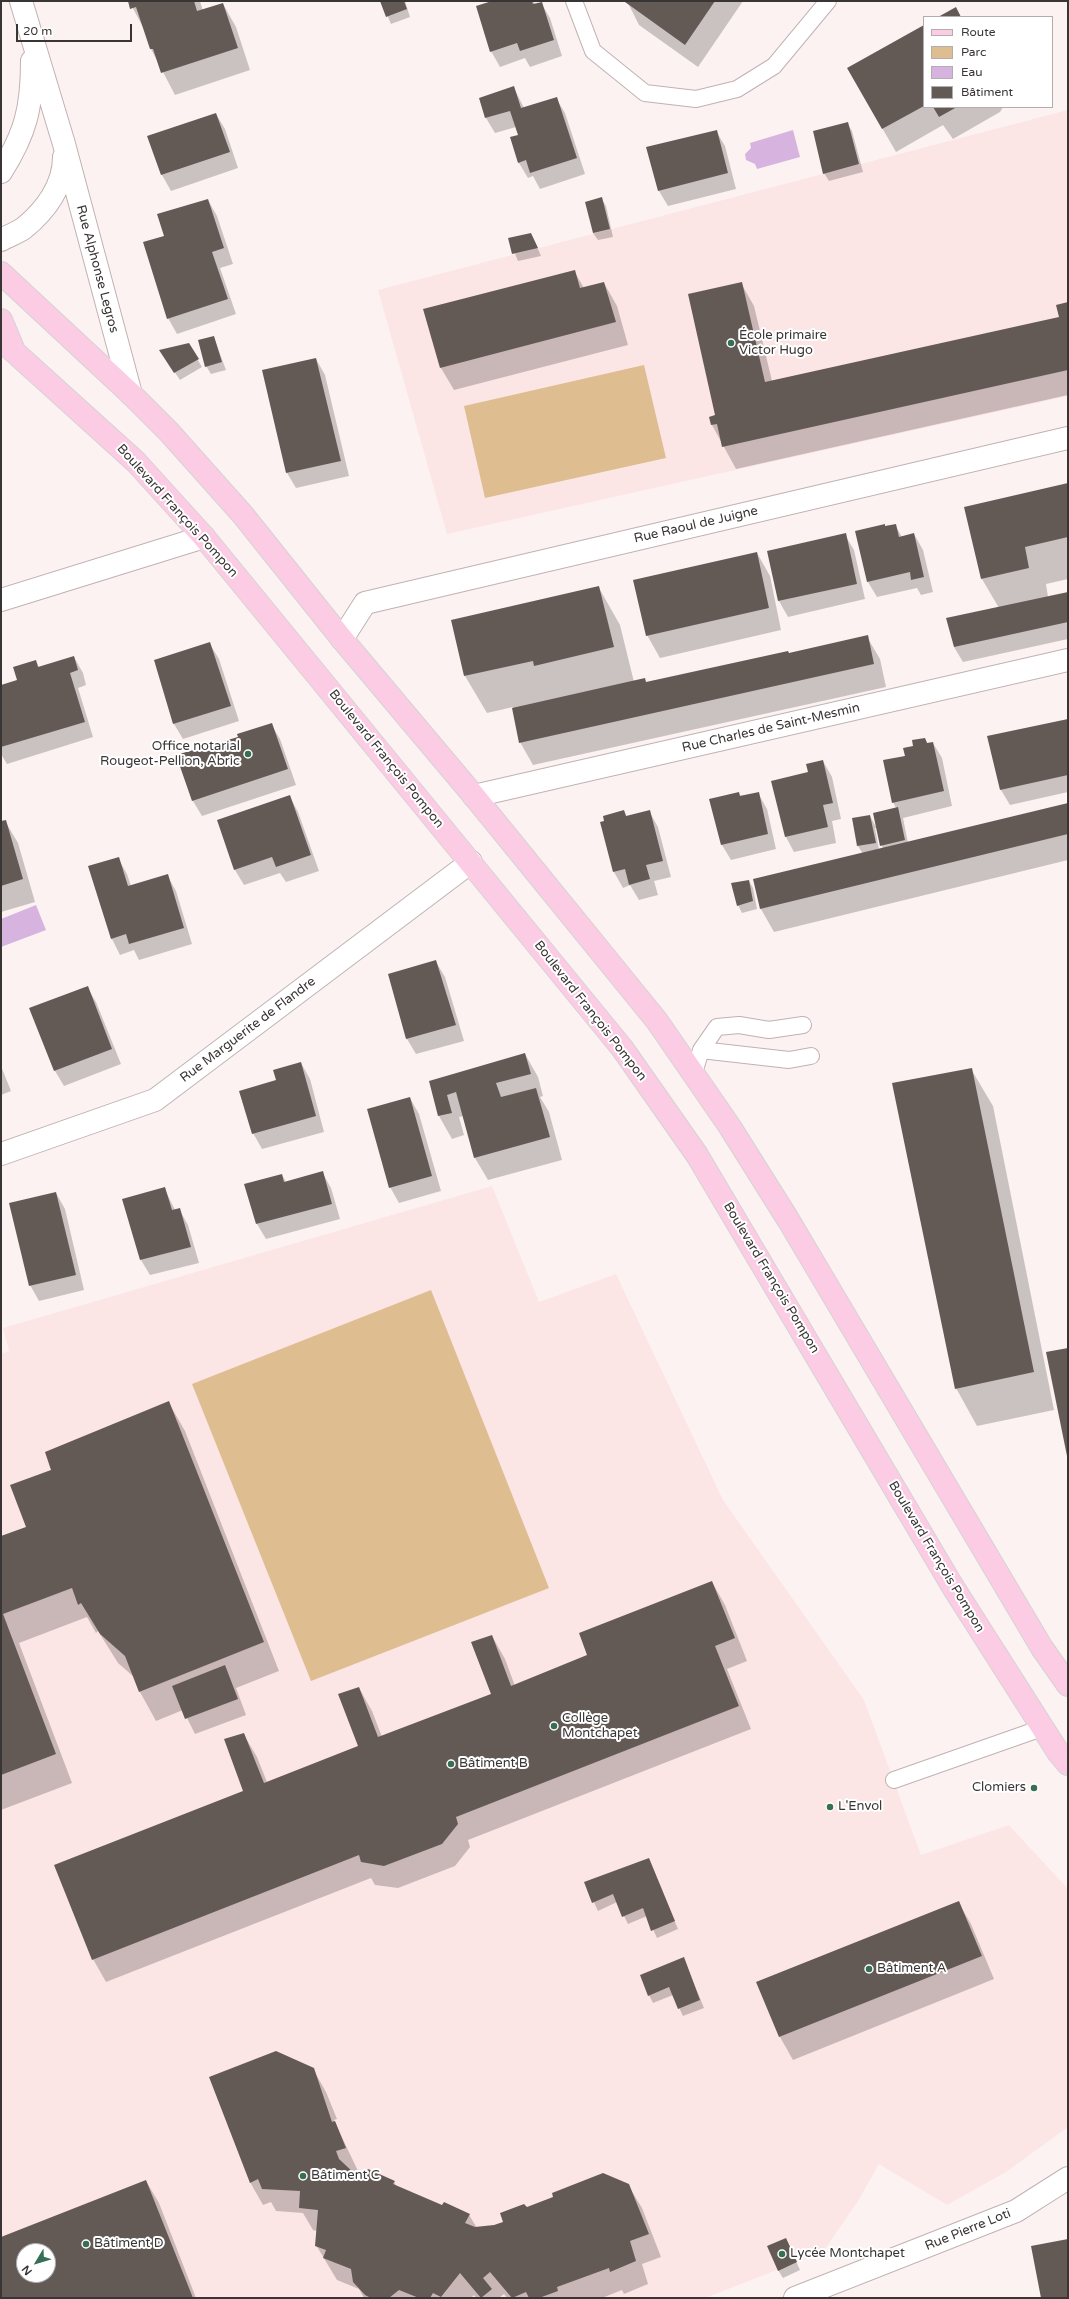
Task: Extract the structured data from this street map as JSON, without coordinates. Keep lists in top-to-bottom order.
{
  "streets": {
    "main road": ["Boulevard François Pompon"],
    "street": [
      "Rue Alphonse Legros",
      "Rue Raoul de Juigne",
      "Rue Charles de Saint-Mesmin",
      "Rue Marguerite de Flandre",
      "Rue Pierre Loti"
    ]
  },
  "crossings": [
    ["Boulevard François Pompon", "Rue Marguerite de Flandre"]
  ],
  "places": [
    "École primaire Victor Hugo",
    "Office notarial Rougeot-Pellion, Abric",
    "Collège Montchapet",
    "Bâtiment B",
    "Clomiers",
    "L'Envol",
    "Bâtiment A",
    "Bâtiment C",
    "Bâtiment D",
    "Lycée Montchapet"
  ],
  "legend": [
    "Route",
    "Parc",
    "Eau",
    "Bâtiment"
  ],
  "scale_bar": "20 m",
  "north": "bottom left"
}
